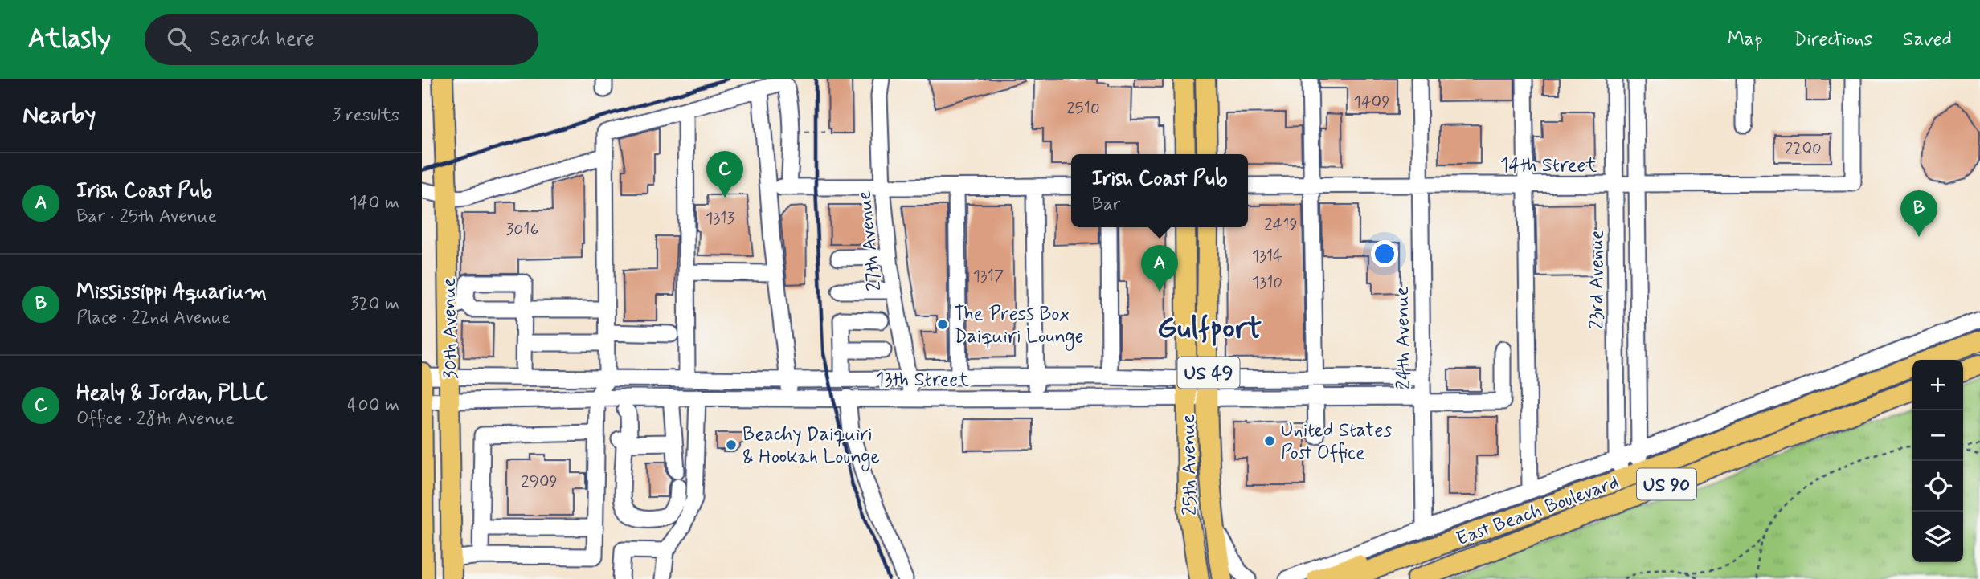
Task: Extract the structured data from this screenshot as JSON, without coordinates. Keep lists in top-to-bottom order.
{
  "streets": {
    "main road": [
      "30th Avenue",
      "US 49",
      "25th Avenue",
      "US 90",
      "East Beach Boulevard"
    ],
    "street": [
      "14th Street",
      "27th Avenue",
      "23rd Avenue",
      "24th Avenue",
      "13th Street"
    ]
  },
  "crossings": [
    ["14th Street", "23rd Avenue"],
    ["14th Street", "24th Avenue"],
    ["27th Avenue", "13th Street"],
    ["23rd Avenue", "East Beach Boulevard"],
    ["30th Avenue", "13th Street"],
    ["24th Avenue", "13th Street"],
    ["US 49", "25th Avenue"],
    ["13th Street", "25th Avenue"]
  ],
  "districts": ["Gulfport"],
  "places": ["The Press Box Daiquiri Lounge", "United States Post Office", "Beachy Daiquiri & Hookah Lounge"],
  "house_numbers": [
    "1409",
    "2510",
    "2200",
    "1313",
    "2419",
    "3016",
    "1314",
    "1317",
    "1310",
    "2909"
  ],
  "page": {
    "header": "Atlasly",
    "search": "Search here",
    "nav": ["Map", "Directions", "Saved"],
    "heading": ["Nearby", "3 results"],
    "pins": ["C", "B", "A"],
    "list": [
      {
        "mark": "A",
        "name": "Irish Coast Pub",
        "note": "Bar · 25th Avenue",
        "value": "140 m"
      },
      {
        "mark": "B",
        "name": "Mississippi Aquarium",
        "note": "Place · 22nd Avenue",
        "value": "320 m"
      },
      {
        "mark": "C",
        "name": "Healy & Jordan, PLLC",
        "note": "Office · 28th Avenue",
        "value": "400 m"
      }
    ],
    "popup": ["Irish Coast Pub", "Bar"],
    "map_buttons": ["+", "−"]
  }
}
